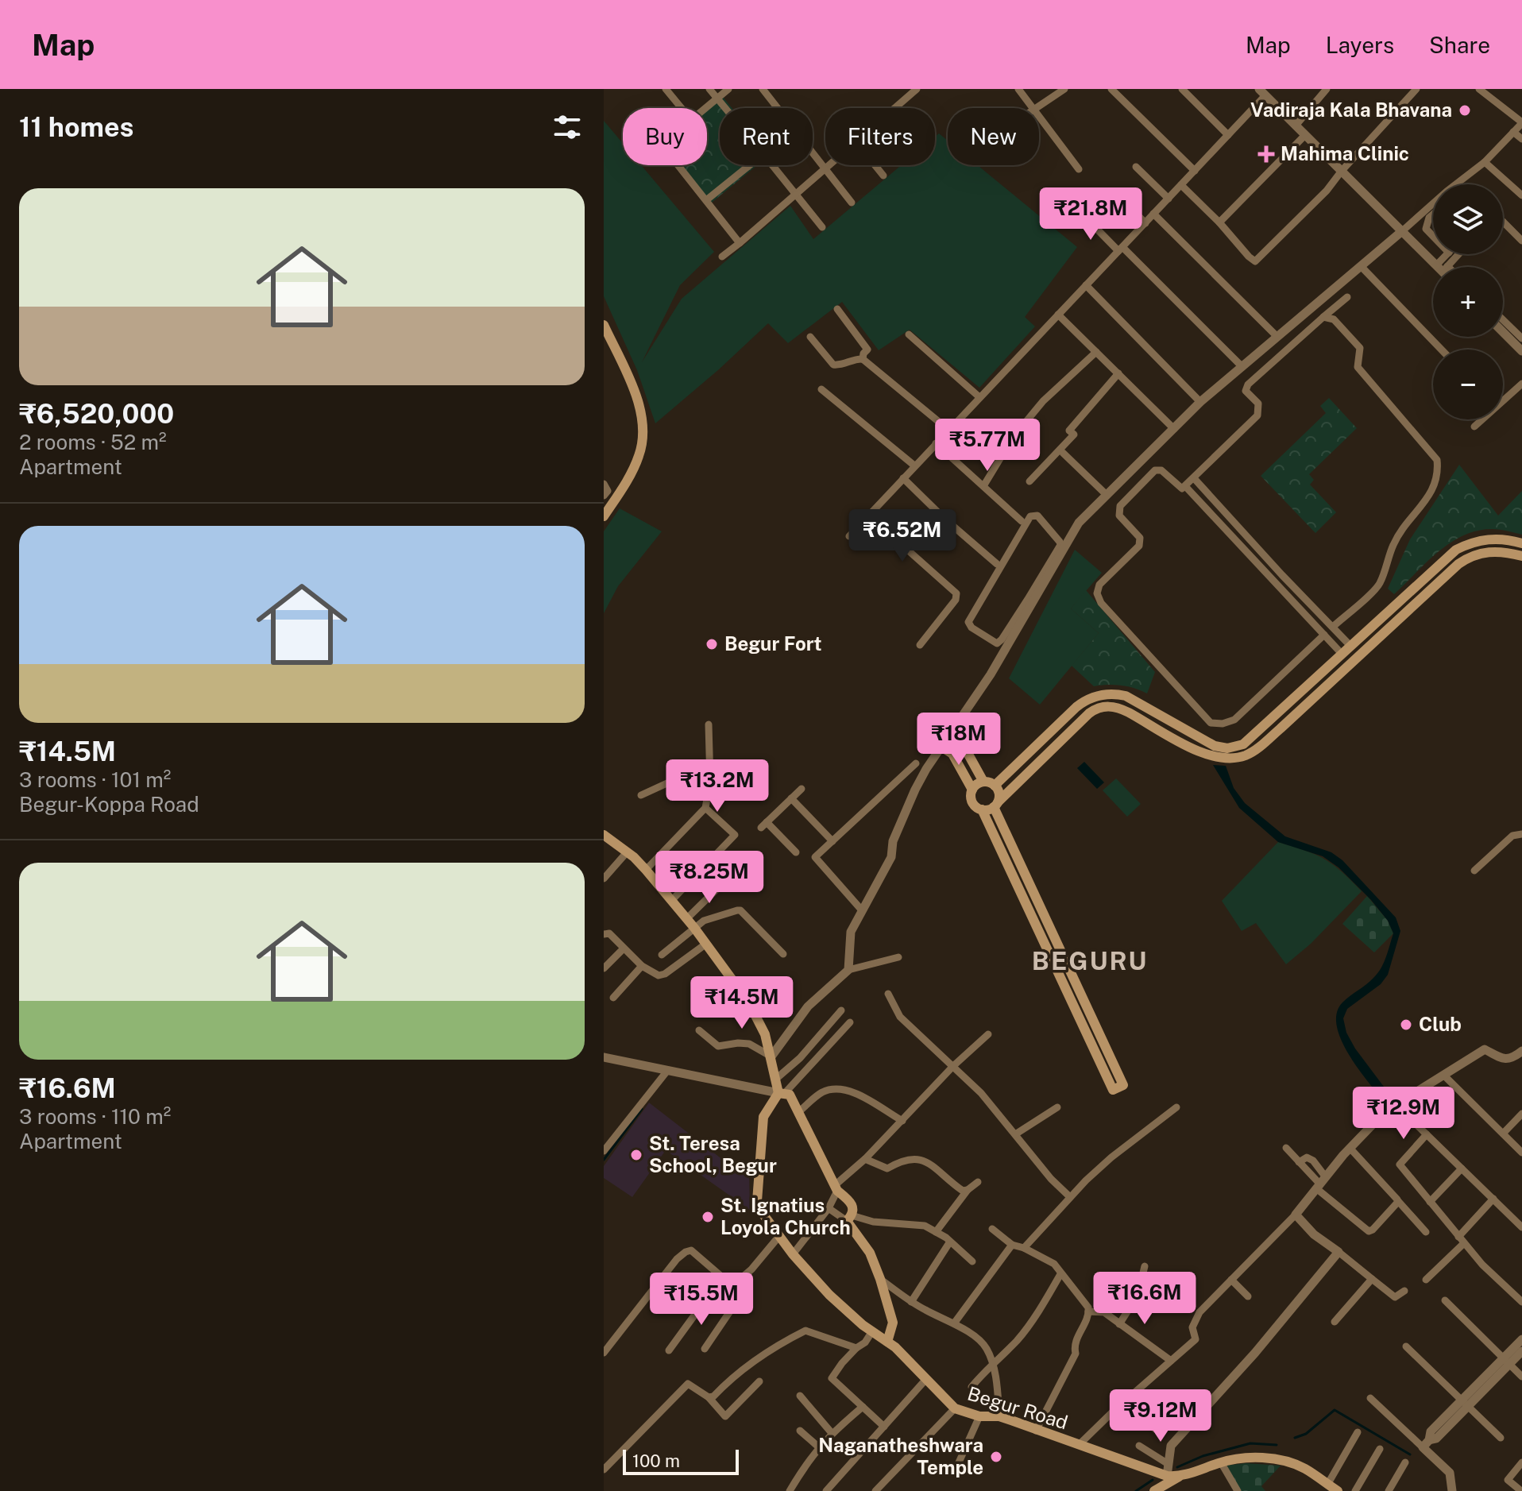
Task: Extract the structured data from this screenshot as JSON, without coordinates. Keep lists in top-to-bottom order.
{
  "streets": {
    "main road": ["Begur Road"]
  },
  "districts": ["BEGURU"],
  "places": {
    "other": [
      "Vadiraja Kala Bhavana",
      "Begur Fort",
      "Club",
      "St. Teresa School, Begur",
      "St. Ignatius Loyola Church",
      "Naganatheshwara Temple"
    ],
    "health": ["Mahima Clinic"]
  },
  "scale_bar": "100 m",
  "page": {
    "header": "Map",
    "nav": ["Map", "Layers", "Share"],
    "heading": "11 homes",
    "chip": [
      "Buy",
      "Rent",
      "Filters",
      "New"
    ],
    "list": [
      {
        "name": "₹6,520,000",
        "note": "2 rooms · 52 m² · Apartment"
      },
      {
        "name": "₹14.5M",
        "note": "3 rooms · 101 m² · Begur-Koppa Road"
      },
      {
        "name": "₹16.6M",
        "note": "3 rooms · 110 m² · Apartment"
      }
    ],
    "map_buttons": ["+", "−"],
    "price": [
      "₹21.8M",
      "₹5.77M",
      "₹6.52M",
      "₹18M",
      "₹13.2M",
      "₹8.25M",
      "₹14.5M",
      "₹12.9M",
      "₹16.6M",
      "₹15.5M",
      "₹9.12M"
    ],
    "scale": "100 m"
  }
}
